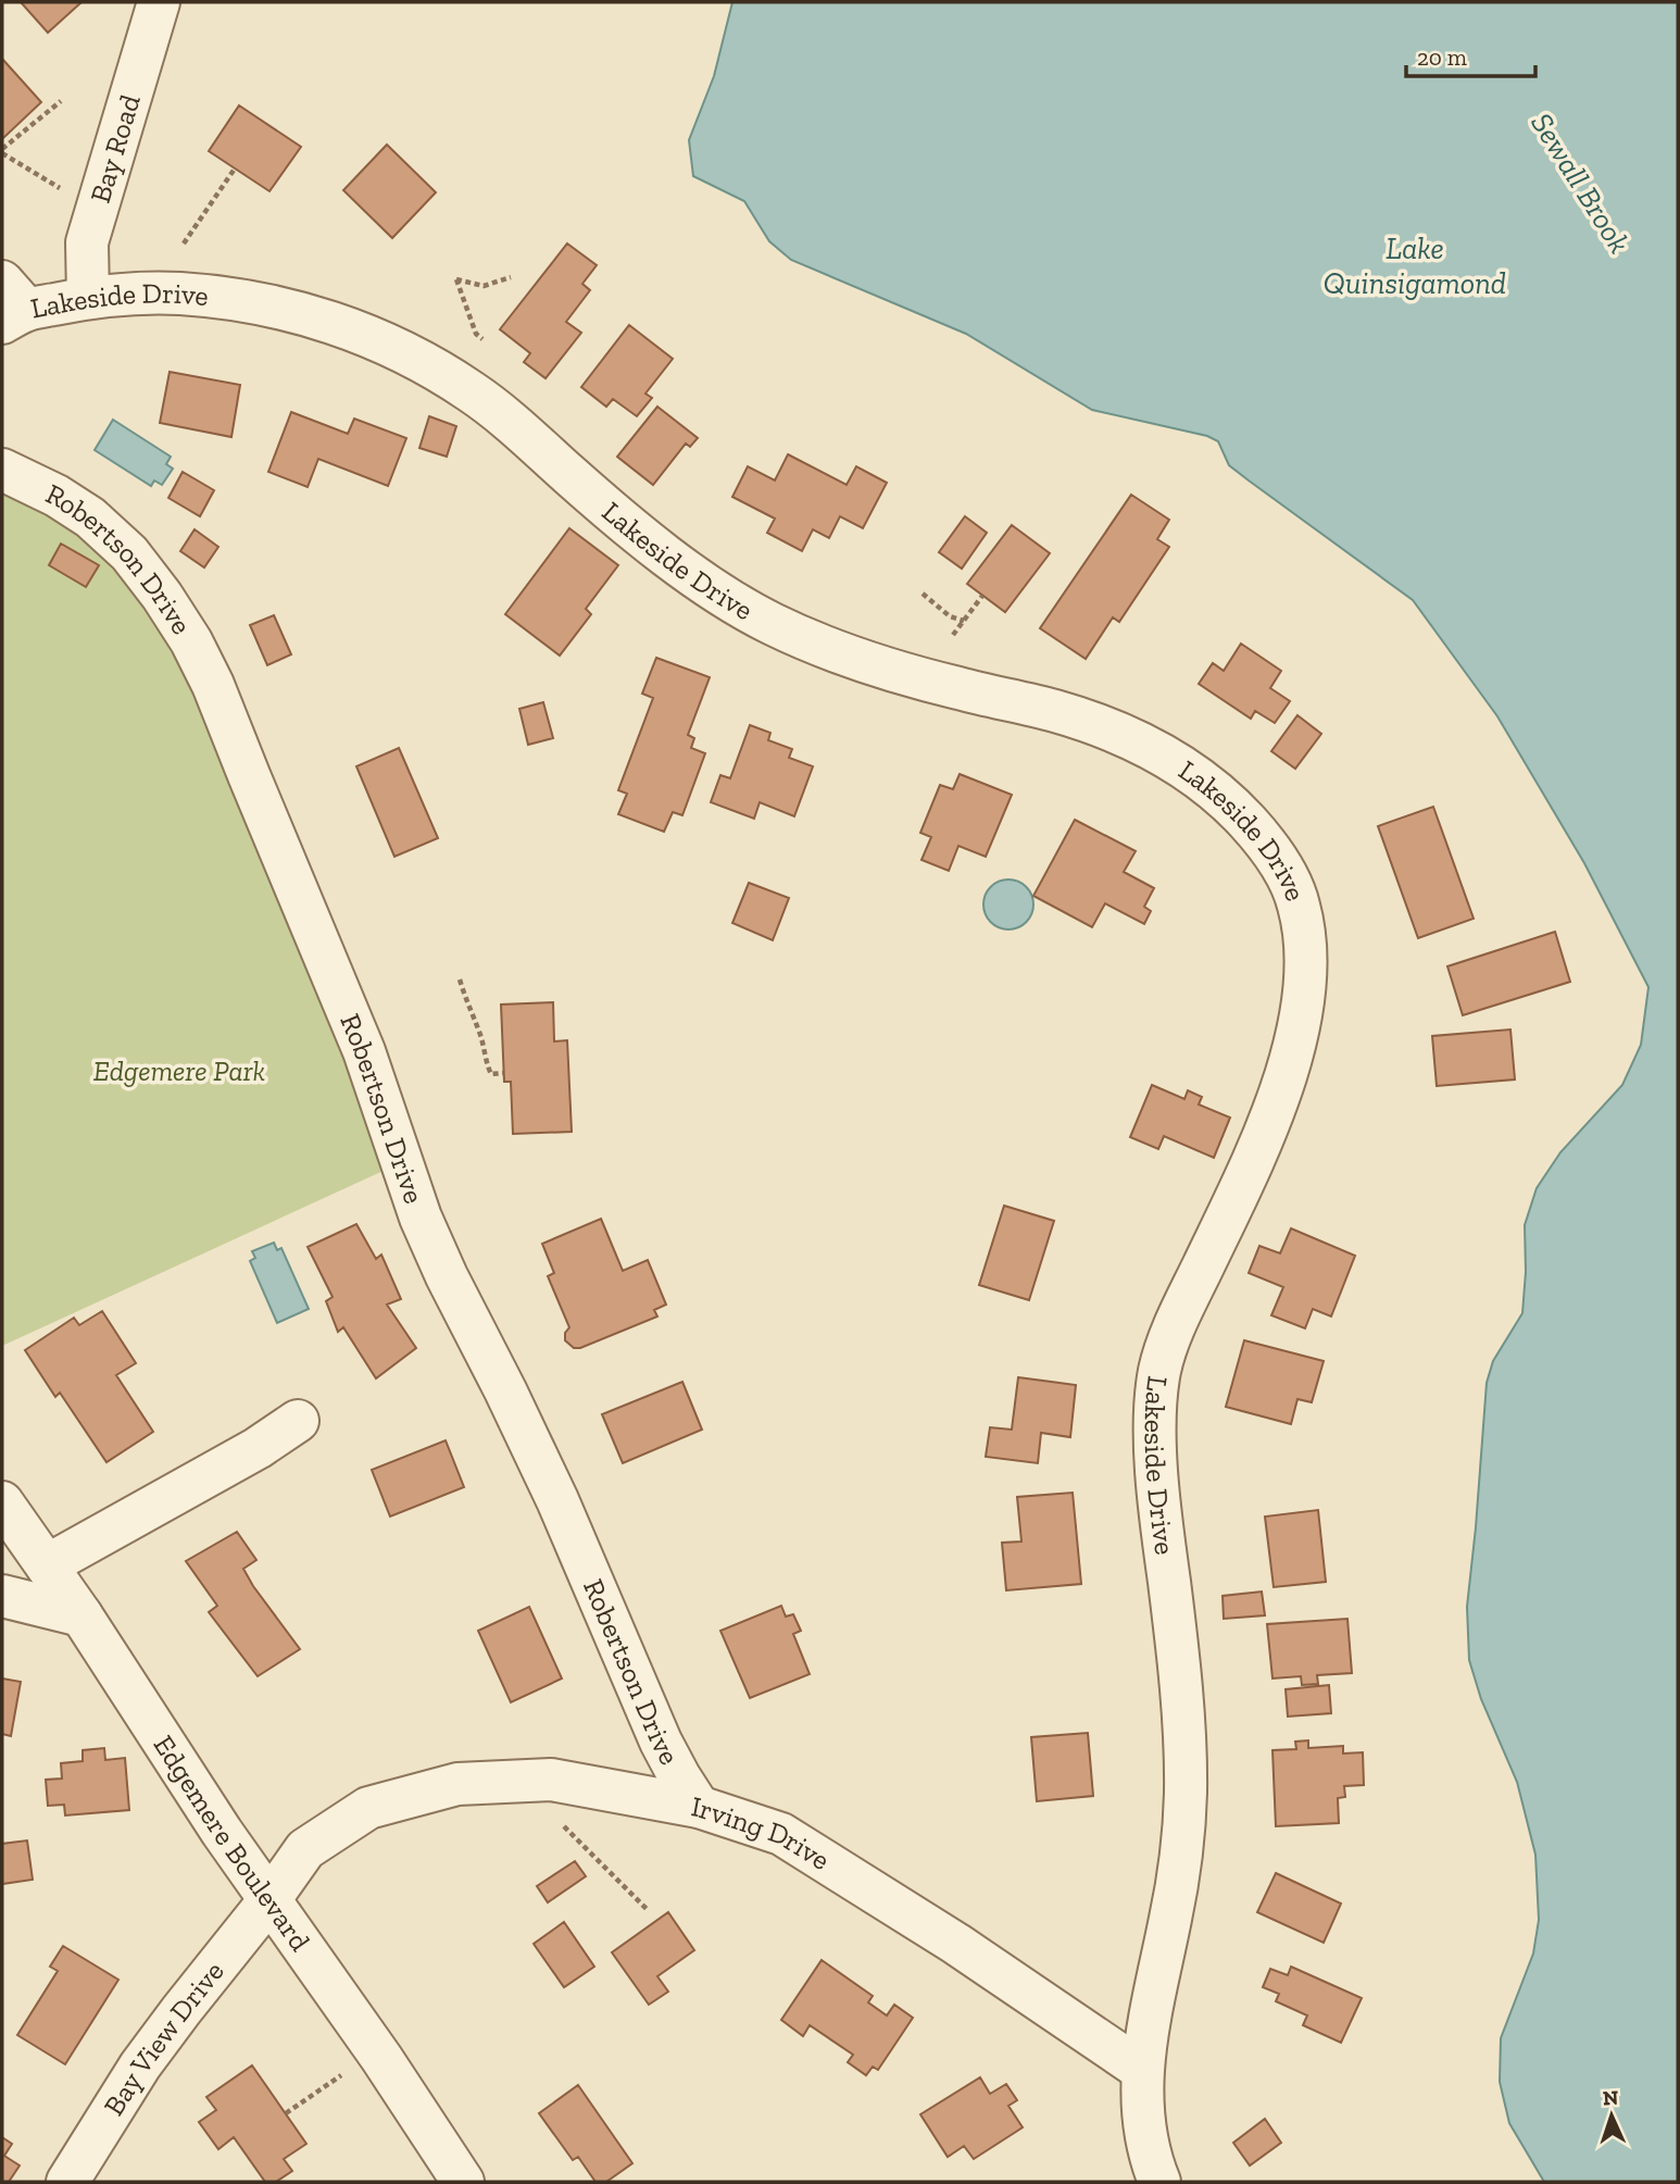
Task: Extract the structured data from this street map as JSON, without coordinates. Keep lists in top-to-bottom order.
{
  "streets": {
    "street": [
      "Bay Road",
      "Lakeside Drive",
      "Robertson Drive",
      "Irving Drive",
      "Edgemere Boulevard",
      "Bay View Drive"
    ]
  },
  "crossings": [
    ["Bay Road", "Lakeside Drive"],
    ["Lakeside Drive", "Irving Drive"],
    ["Robertson Drive", "Irving Drive"],
    ["Irving Drive", "Edgemere Boulevard"],
    ["Irving Drive", "Bay View Drive"],
    ["Edgemere Boulevard", "Bay View Drive"]
  ],
  "water": ["Sewall Brook", "Lake Quinsigamond"],
  "parks": ["Edgemere Park"],
  "scale_bar": "20 m",
  "north": "top"
}
